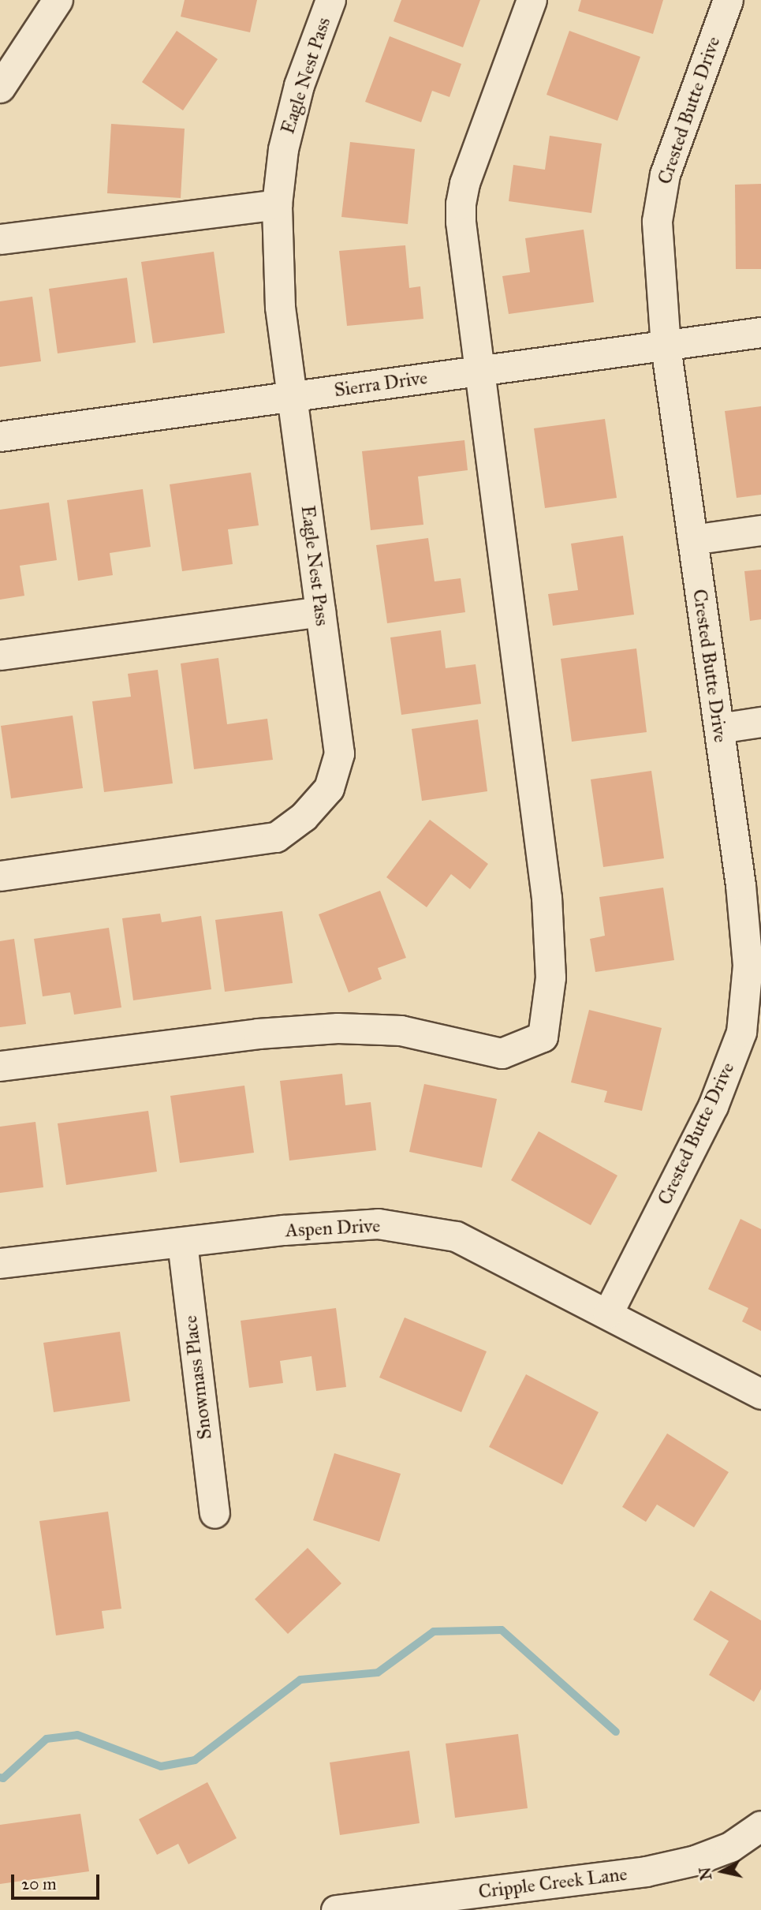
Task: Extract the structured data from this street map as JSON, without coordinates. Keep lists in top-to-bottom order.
{
  "streets": {
    "street": [
      "Eagle Nest Pass",
      "Crested Butte Drive",
      "Sierra Drive",
      "Aspen Drive",
      "Snowmass Place",
      "Cripple Creek Lane"
    ]
  },
  "crossings": [
    ["Eagle Nest Pass", "Sierra Drive"],
    ["Crested Butte Drive", "Sierra Drive"],
    ["Crested Butte Drive", "Aspen Drive"],
    ["Aspen Drive", "Snowmass Place"]
  ],
  "scale_bar": "20 m",
  "north": "left"
}
